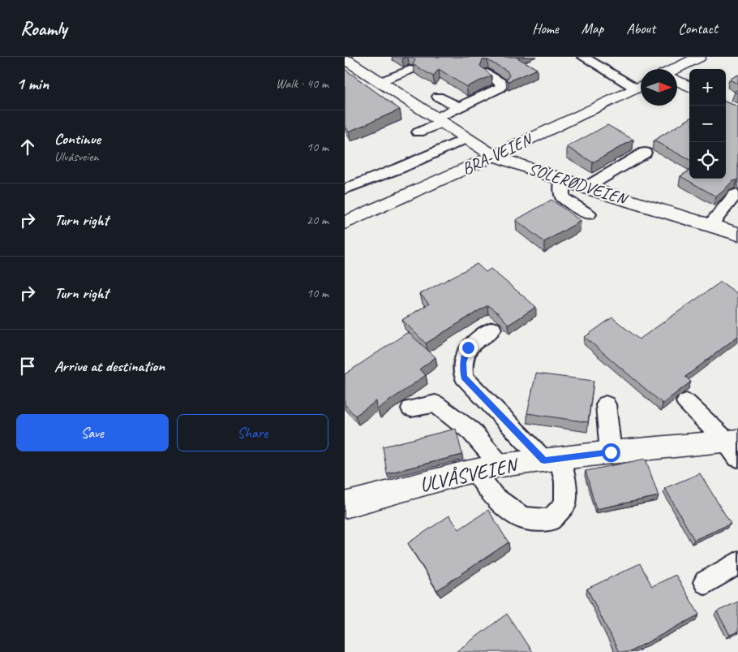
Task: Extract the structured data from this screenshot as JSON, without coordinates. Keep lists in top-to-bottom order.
{
  "streets": {
    "street": ["BRA-VEIEN", "SOLERØDVEIEN", "ULVÅSVEIEN"]
  },
  "crossings": [
    ["BRA-VEIEN", "SOLERØDVEIEN"]
  ],
  "north": "right",
  "page": {
    "header": "Roamly",
    "nav": [
      "Home",
      "Map",
      "About",
      "Contact"
    ],
    "heading": ["1 min", "Walk · 40 m"],
    "map_buttons": ["+", "−"],
    "list": [
      ["Continue", "Ulvåsveien", "10 m"],
      ["Turn right", "20 m"],
      ["Turn right", "10 m"],
      "Arrive at destination"
    ],
    "buttons": ["Save", "Share"]
  }
}
